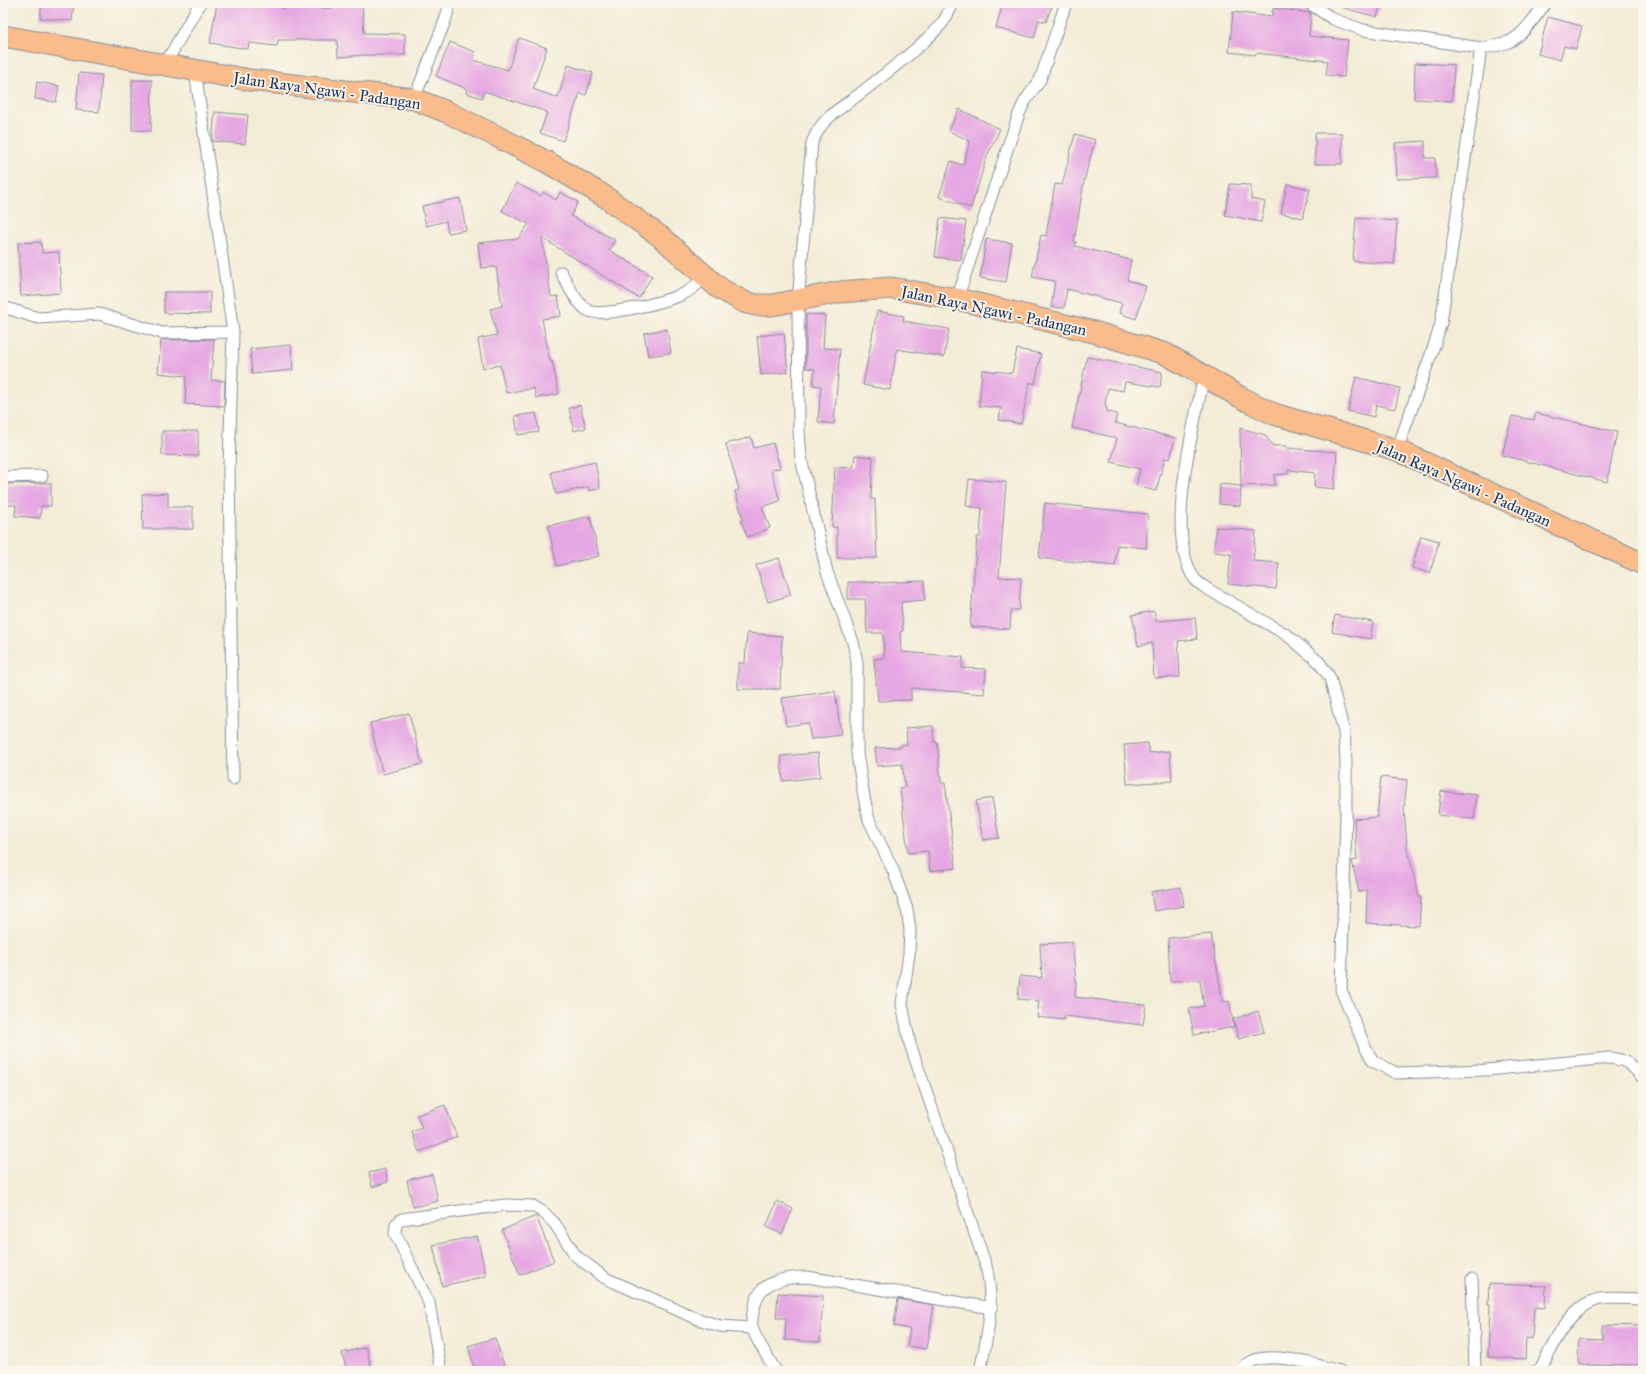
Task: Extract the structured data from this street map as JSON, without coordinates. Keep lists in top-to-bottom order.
{
  "streets": {
    "highway": ["Jalan Raya Ngawi - Padangan"]
  }
}
